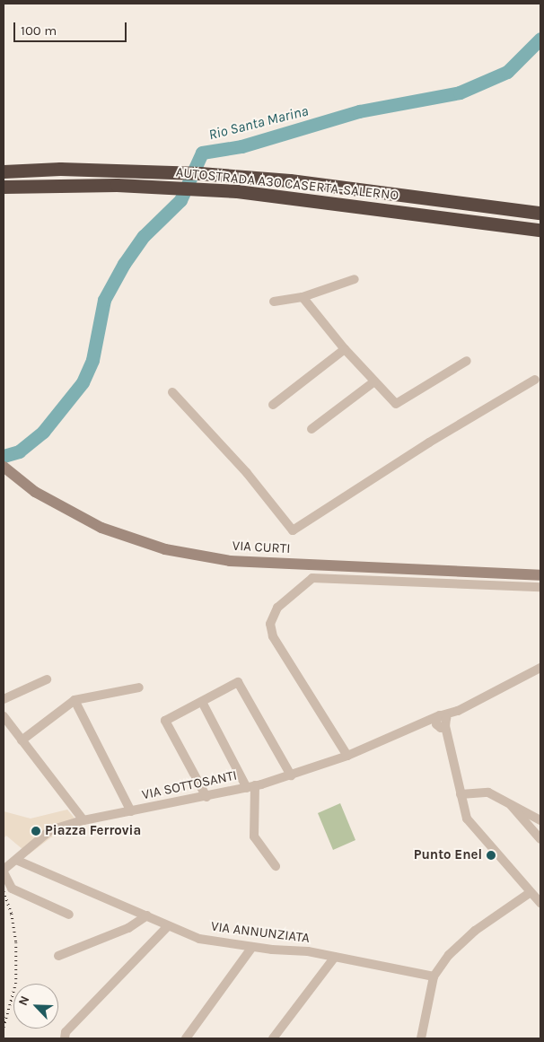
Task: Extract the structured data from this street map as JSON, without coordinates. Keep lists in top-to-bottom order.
{
  "streets": {
    "highway": ["AUTOSTRADA A30 CASERTA-SALERNO"],
    "main road": ["VIA CURTI"],
    "street": ["VIA SOTTOSANTI", "VIA ANNUNZIATA"]
  },
  "water": ["Rio Santa Marina"],
  "places": ["Piazza Ferrovia", "Punto Enel"],
  "scale_bar": "100 m",
  "north": "top left"
}
